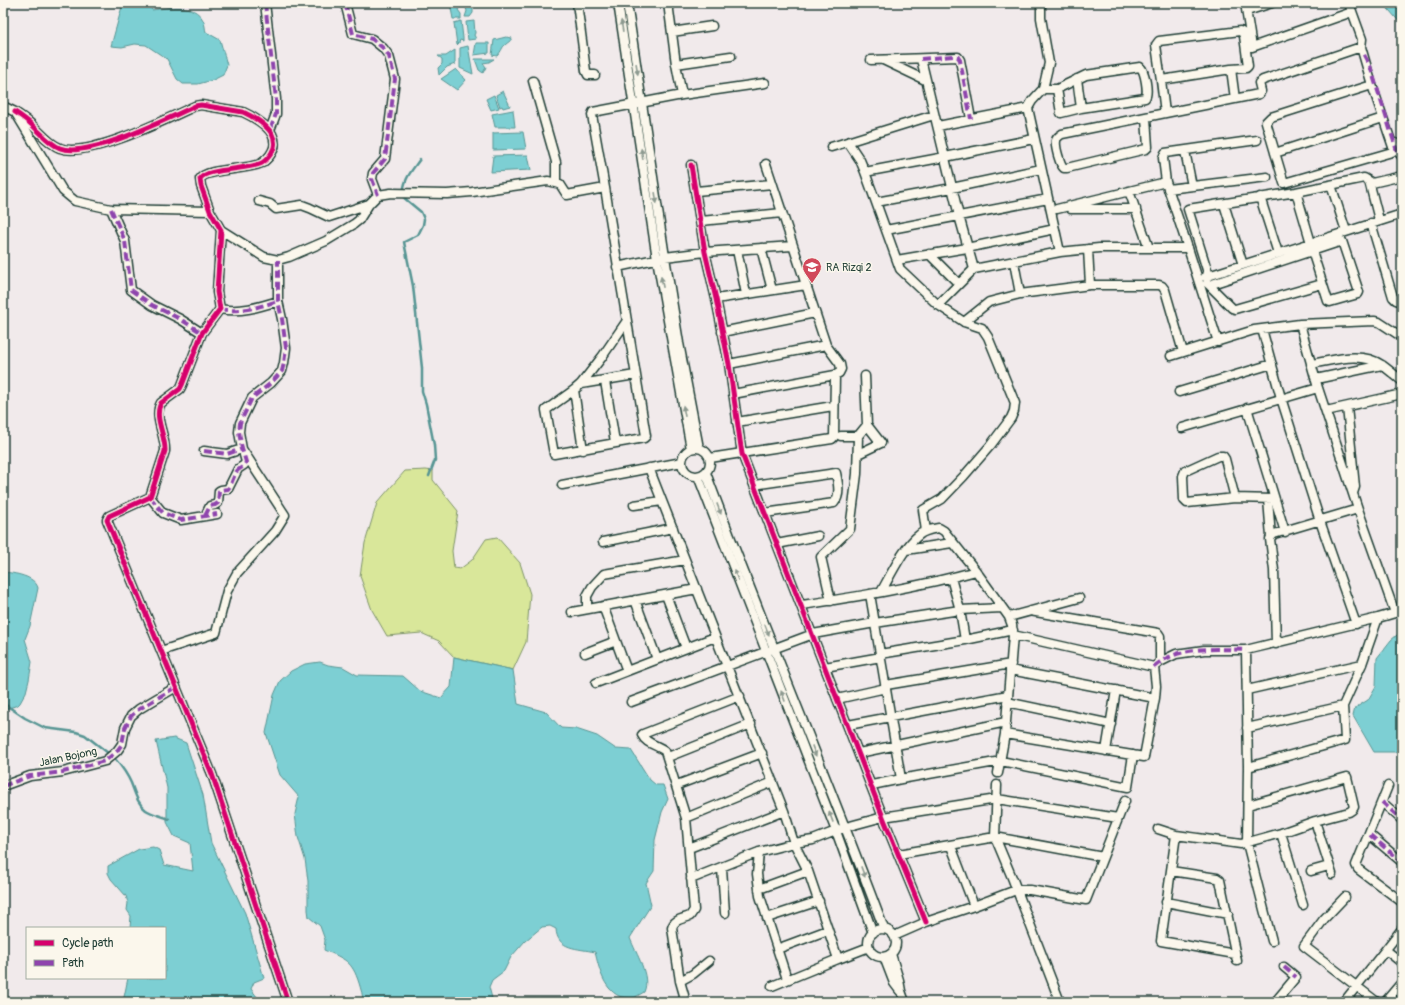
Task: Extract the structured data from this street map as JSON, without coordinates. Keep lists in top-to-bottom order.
{
  "streets": {
    "street": ["Jalan Bojong"]
  },
  "places": {
    "school or university": ["RA Rizqi 2"]
  },
  "legend": ["Cycle path", "Path"]
}
